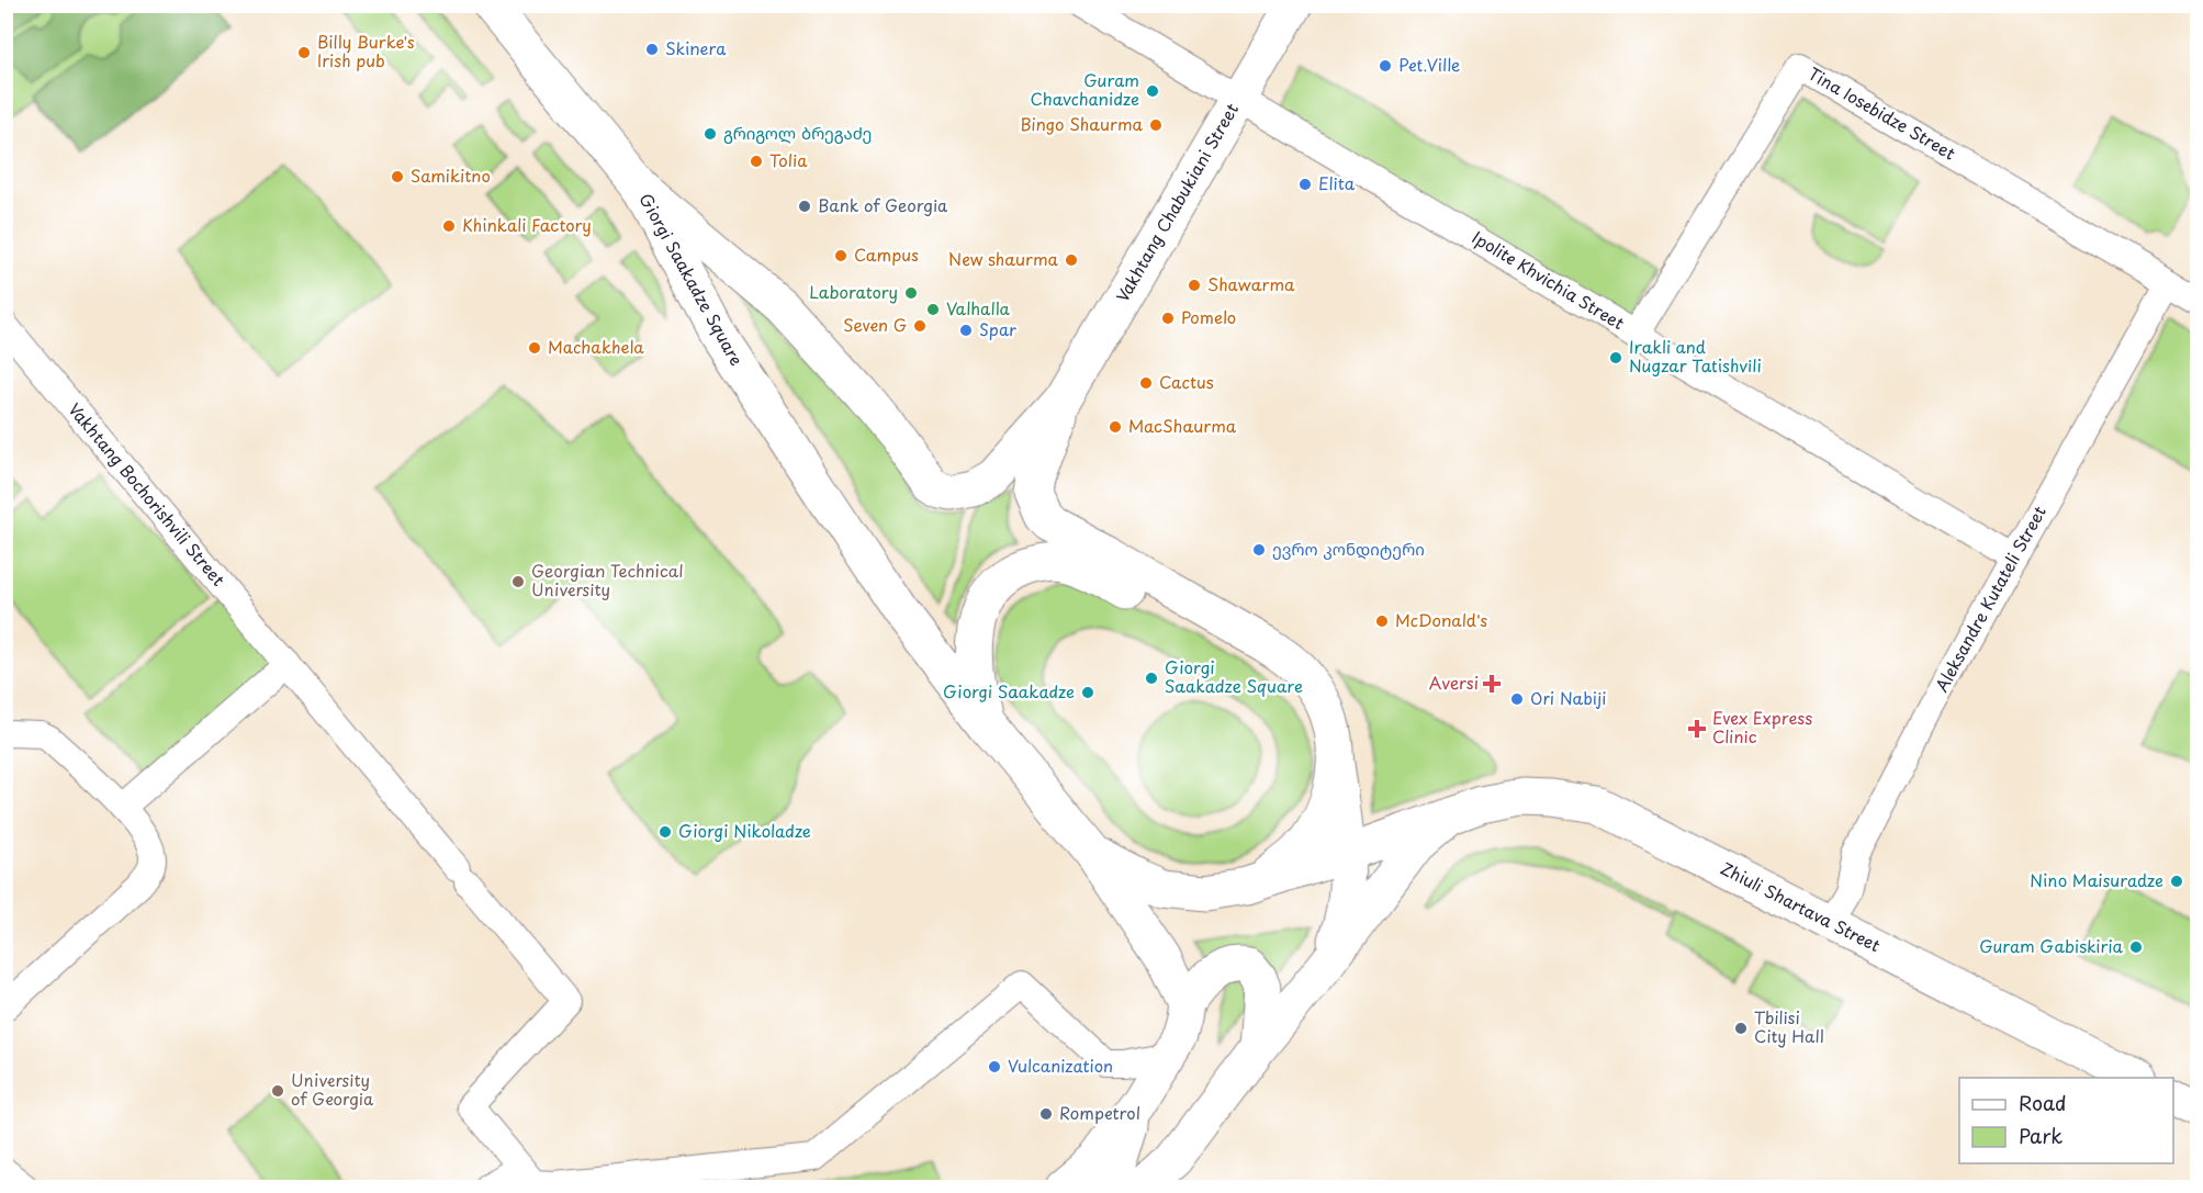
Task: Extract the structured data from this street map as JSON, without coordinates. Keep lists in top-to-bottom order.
{
  "streets": {
    "main road": ["Vakhtang Chabukiani Street", "Giorgi Saakadze Square", "Zhiuli Shartava Street"],
    "street": [
      "Tina Iosebidze Street",
      "Ipolite Khvichia Street",
      "Vakhtang Bochorishvili Street",
      "Aleksandre Kutateli Street"
    ]
  },
  "crossings": [
    ["Tina Iosebidze Street", "Ipolite Khvichia Street"],
    ["Tina Iosebidze Street", "Aleksandre Kutateli Street"],
    ["Vakhtang Chabukiani Street", "Giorgi Saakadze Square"],
    ["Vakhtang Chabukiani Street", "Ipolite Khvichia Street"],
    ["Giorgi Saakadze Square", "Zhiuli Shartava Street"],
    ["Ipolite Khvichia Street", "Aleksandre Kutateli Street"],
    ["Aleksandre Kutateli Street", "Zhiuli Shartava Street"]
  ],
  "places": {
    "other": [
      "Skinera",
      "Billy Burke's Irish pub",
      "Pet.Ville",
      "Guram Chavchanidze",
      "Bingo Shaurma",
      "გრიგოლ ბრეგაძე",
      "Tolia",
      "Samikitno",
      "Elita",
      "Bank of Georgia",
      "Khinkali Factory",
      "Campus",
      "New shaurma",
      "Shawarma",
      "Laboratory",
      "Valhalla",
      "Pomelo",
      "Seven G",
      "Spar",
      "Machakhela",
      "Irakli and Nugzar Tatishvili",
      "Cactus",
      "MacShaurma",
      "ევრო კონდიტერი",
      "Georgian Technical University",
      "McDonald's",
      "Giorgi Saakadze Square",
      "Giorgi Saakadze",
      "Ori Nabiji",
      "Giorgi Nikoladze",
      "Nino Maisuradze",
      "Guram Gabiskiria",
      "Tbilisi City Hall",
      "Vulcanization",
      "University of Georgia",
      "Rompetrol"
    ],
    "health": ["Aversi", "Evex Express Clinic"]
  },
  "legend": ["Road", "Park"]
}
